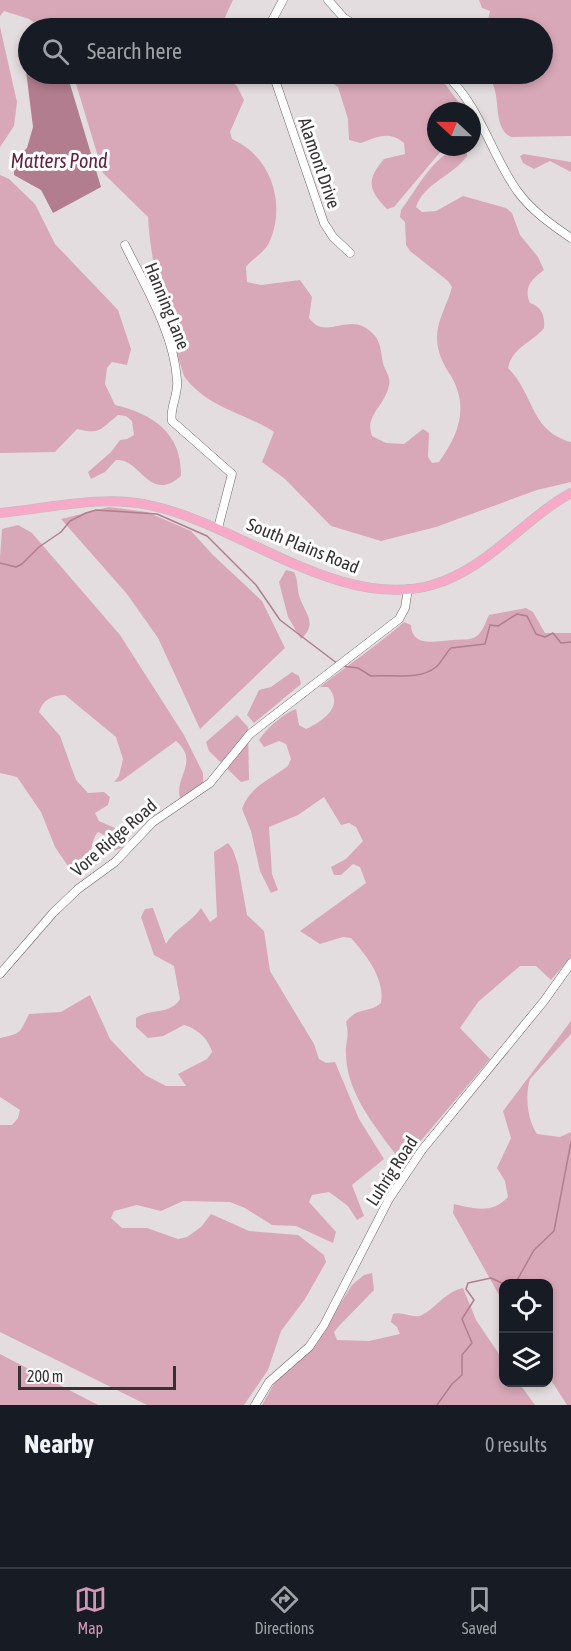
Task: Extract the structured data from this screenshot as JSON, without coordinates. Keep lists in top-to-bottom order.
{
  "streets": {
    "main road": ["South Plains Road"],
    "street": [
      "Alamont Drive",
      "Hanning Lane",
      "Vore Ridge Road",
      "Luhrig Road"
    ]
  },
  "crossings": [
    ["Hanning Lane", "South Plains Road"],
    ["South Plains Road", "Vore Ridge Road"]
  ],
  "water": ["Matters Pond"],
  "scale_bar": "200 m",
  "north": "left",
  "page": {
    "search": "Search here",
    "scale": "200 m",
    "heading": ["Nearby", "0 results"],
    "nav": ["Map", "Directions", "Saved"]
  }
}
